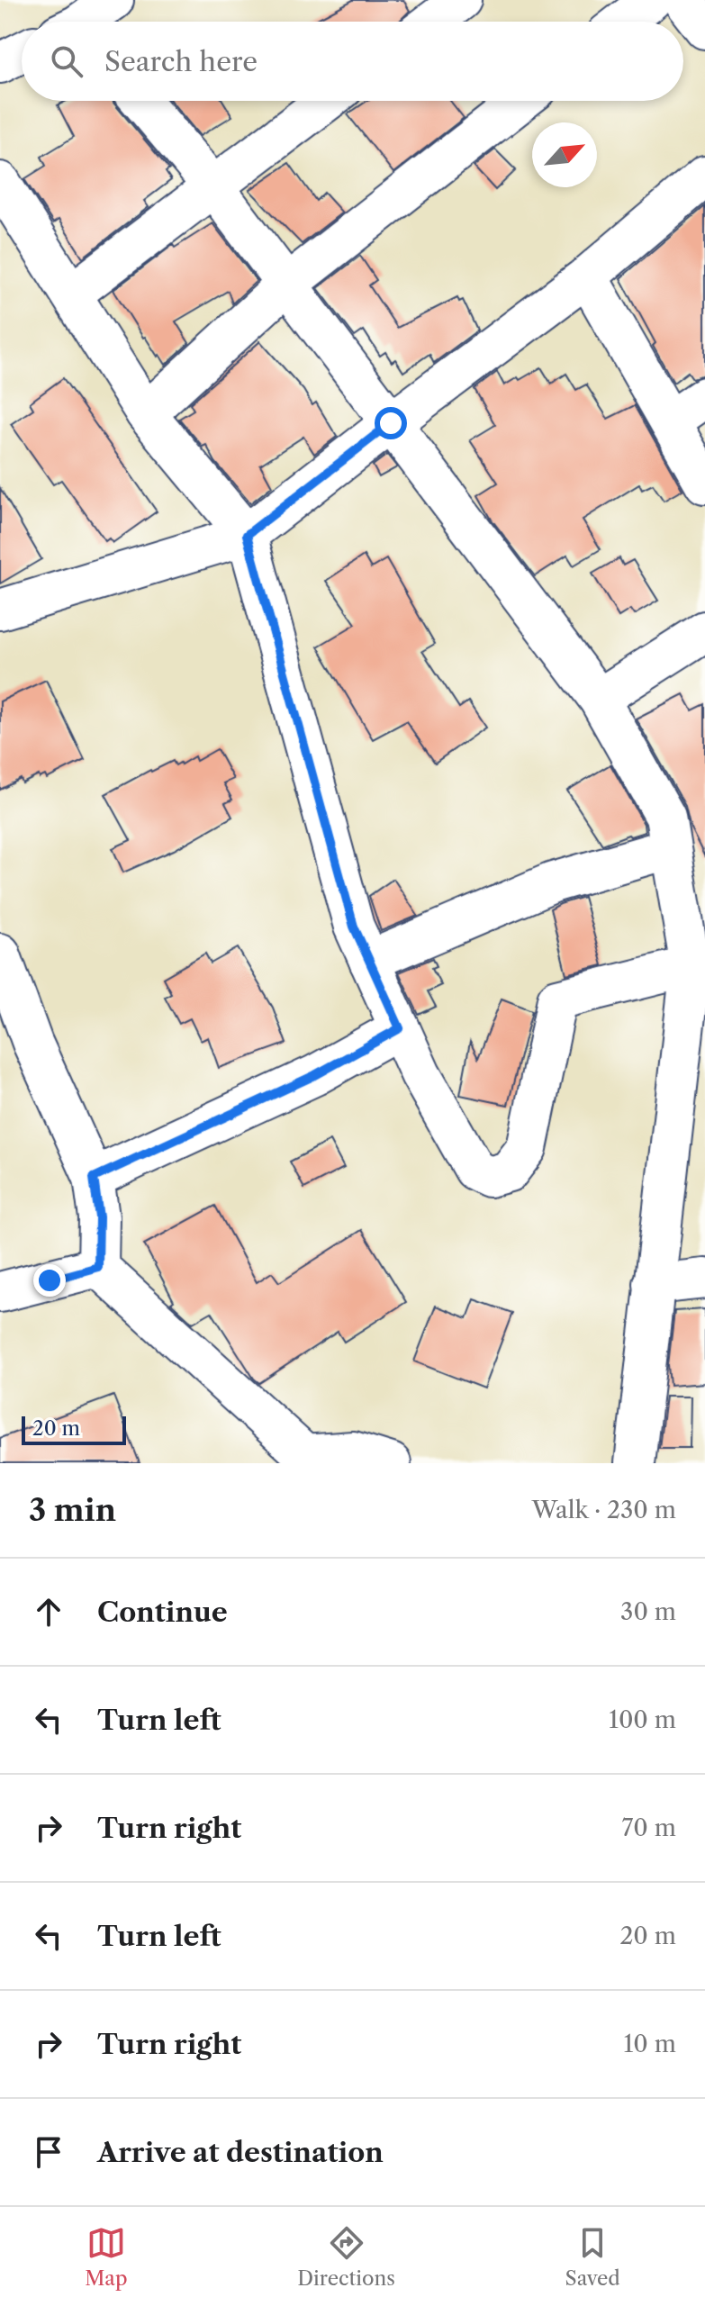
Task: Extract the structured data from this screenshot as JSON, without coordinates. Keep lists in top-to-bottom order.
{
  "scale_bar": "20 m",
  "north": "top right",
  "page": {
    "search": "Search here",
    "scale": "20 m",
    "heading": ["3 min", "Walk · 230 m"],
    "list": [
      ["Continue", "30 m"],
      ["Turn left", "100 m"],
      ["Turn right", "70 m"],
      ["Turn left", "20 m"],
      ["Turn right", "10 m"],
      "Arrive at destination"
    ],
    "nav": ["Map", "Directions", "Saved"]
  }
}
